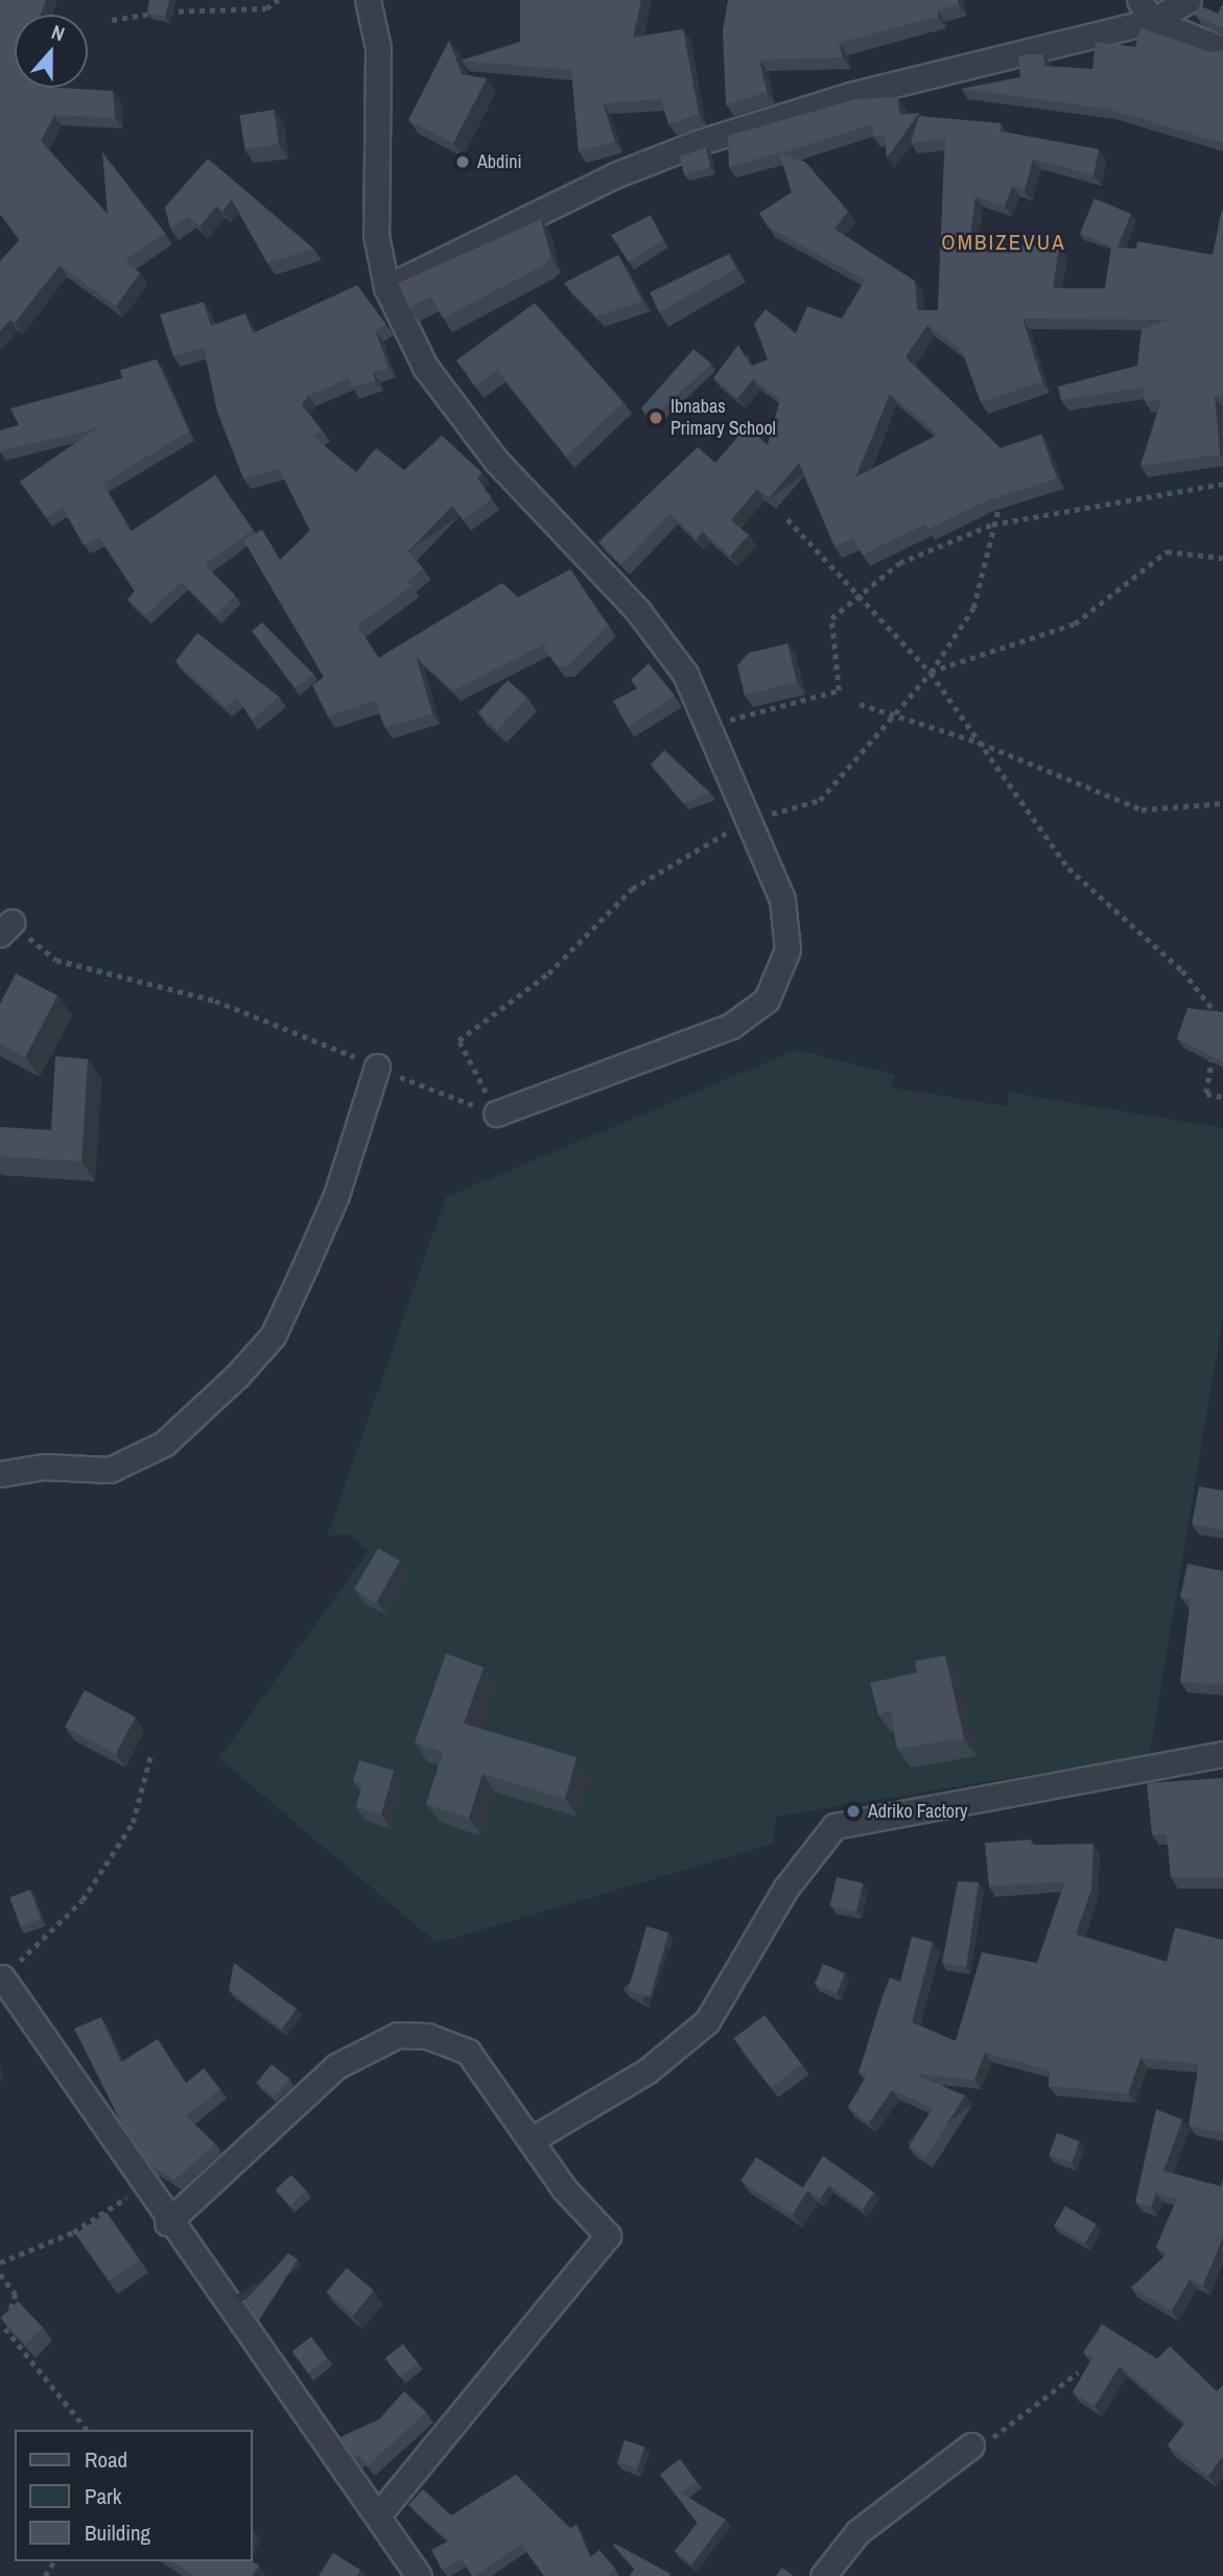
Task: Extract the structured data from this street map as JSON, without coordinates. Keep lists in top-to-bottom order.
{
  "districts": ["OMBIZEVUA"],
  "places": ["Abdini", "Ibnabas Primary School", "Adriko Factory"],
  "legend": ["Road", "Park", "Building"],
  "north": "top"
}
